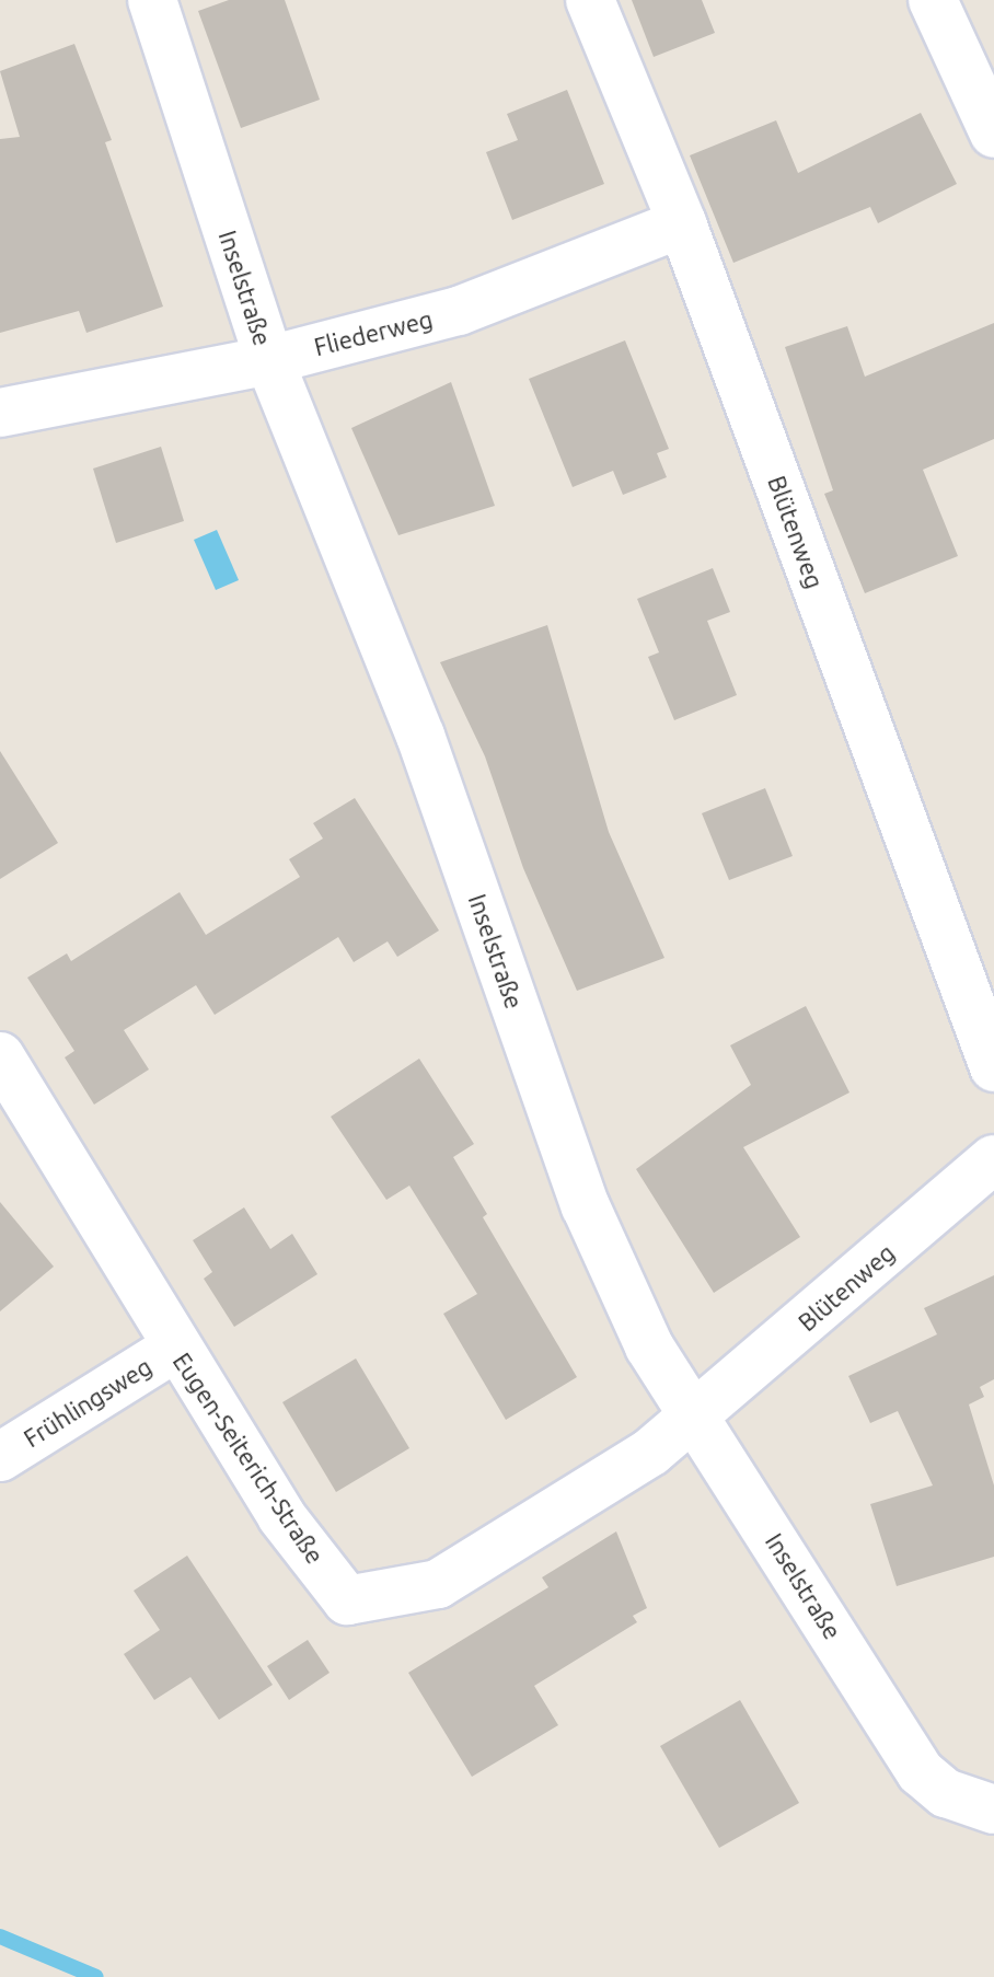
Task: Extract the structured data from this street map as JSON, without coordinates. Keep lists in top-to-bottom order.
{
  "streets": {
    "street": [
      "Inselstraße",
      "Fliederweg",
      "Blütenweg",
      "Frühlingsweg",
      "Eugen-Seiterich-Straße"
    ]
  },
  "crossings": [
    ["Inselstraße", "Fliederweg"],
    ["Inselstraße", "Blütenweg"],
    ["Inselstraße", "Eugen-Seiterich-Straße"],
    ["Fliederweg", "Blütenweg"],
    ["Blütenweg", "Eugen-Seiterich-Straße"],
    ["Frühlingsweg", "Eugen-Seiterich-Straße"]
  ]
}
